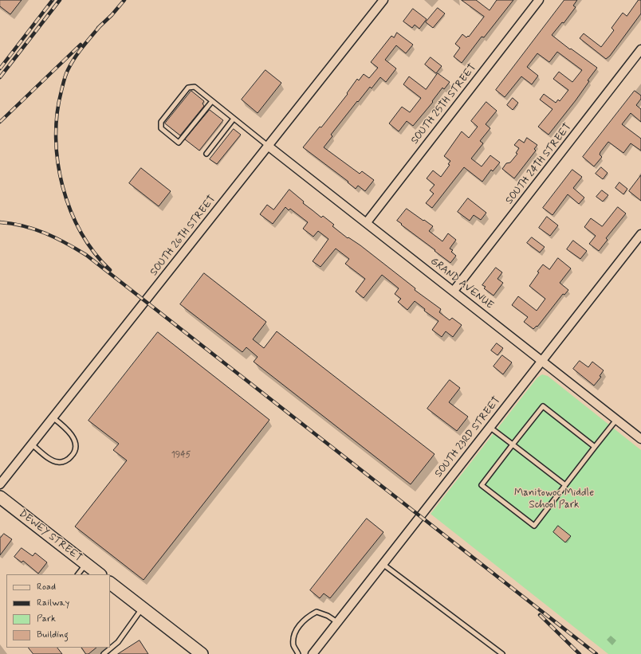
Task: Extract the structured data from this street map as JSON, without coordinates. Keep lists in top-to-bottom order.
{
  "streets": {
    "street": [
      "SOUTH 25TH STREET",
      "SOUTH 24TH STREET",
      "SOUTH 26TH STREET",
      "GRAND AVENUE",
      "SOUTH 23RD STREET",
      "DEWEY STREET"
    ]
  },
  "crossings": [
    ["SOUTH 25TH STREET", "GRAND AVENUE"],
    ["SOUTH 24TH STREET", "GRAND AVENUE"],
    ["SOUTH 26TH STREET", "GRAND AVENUE"],
    ["GRAND AVENUE", "SOUTH 23RD STREET"]
  ],
  "parks": ["Manitowoc Middle School Park"],
  "house_numbers": ["1945"],
  "legend": [
    "Road",
    "Railway",
    "Park",
    "Building"
  ]
}
